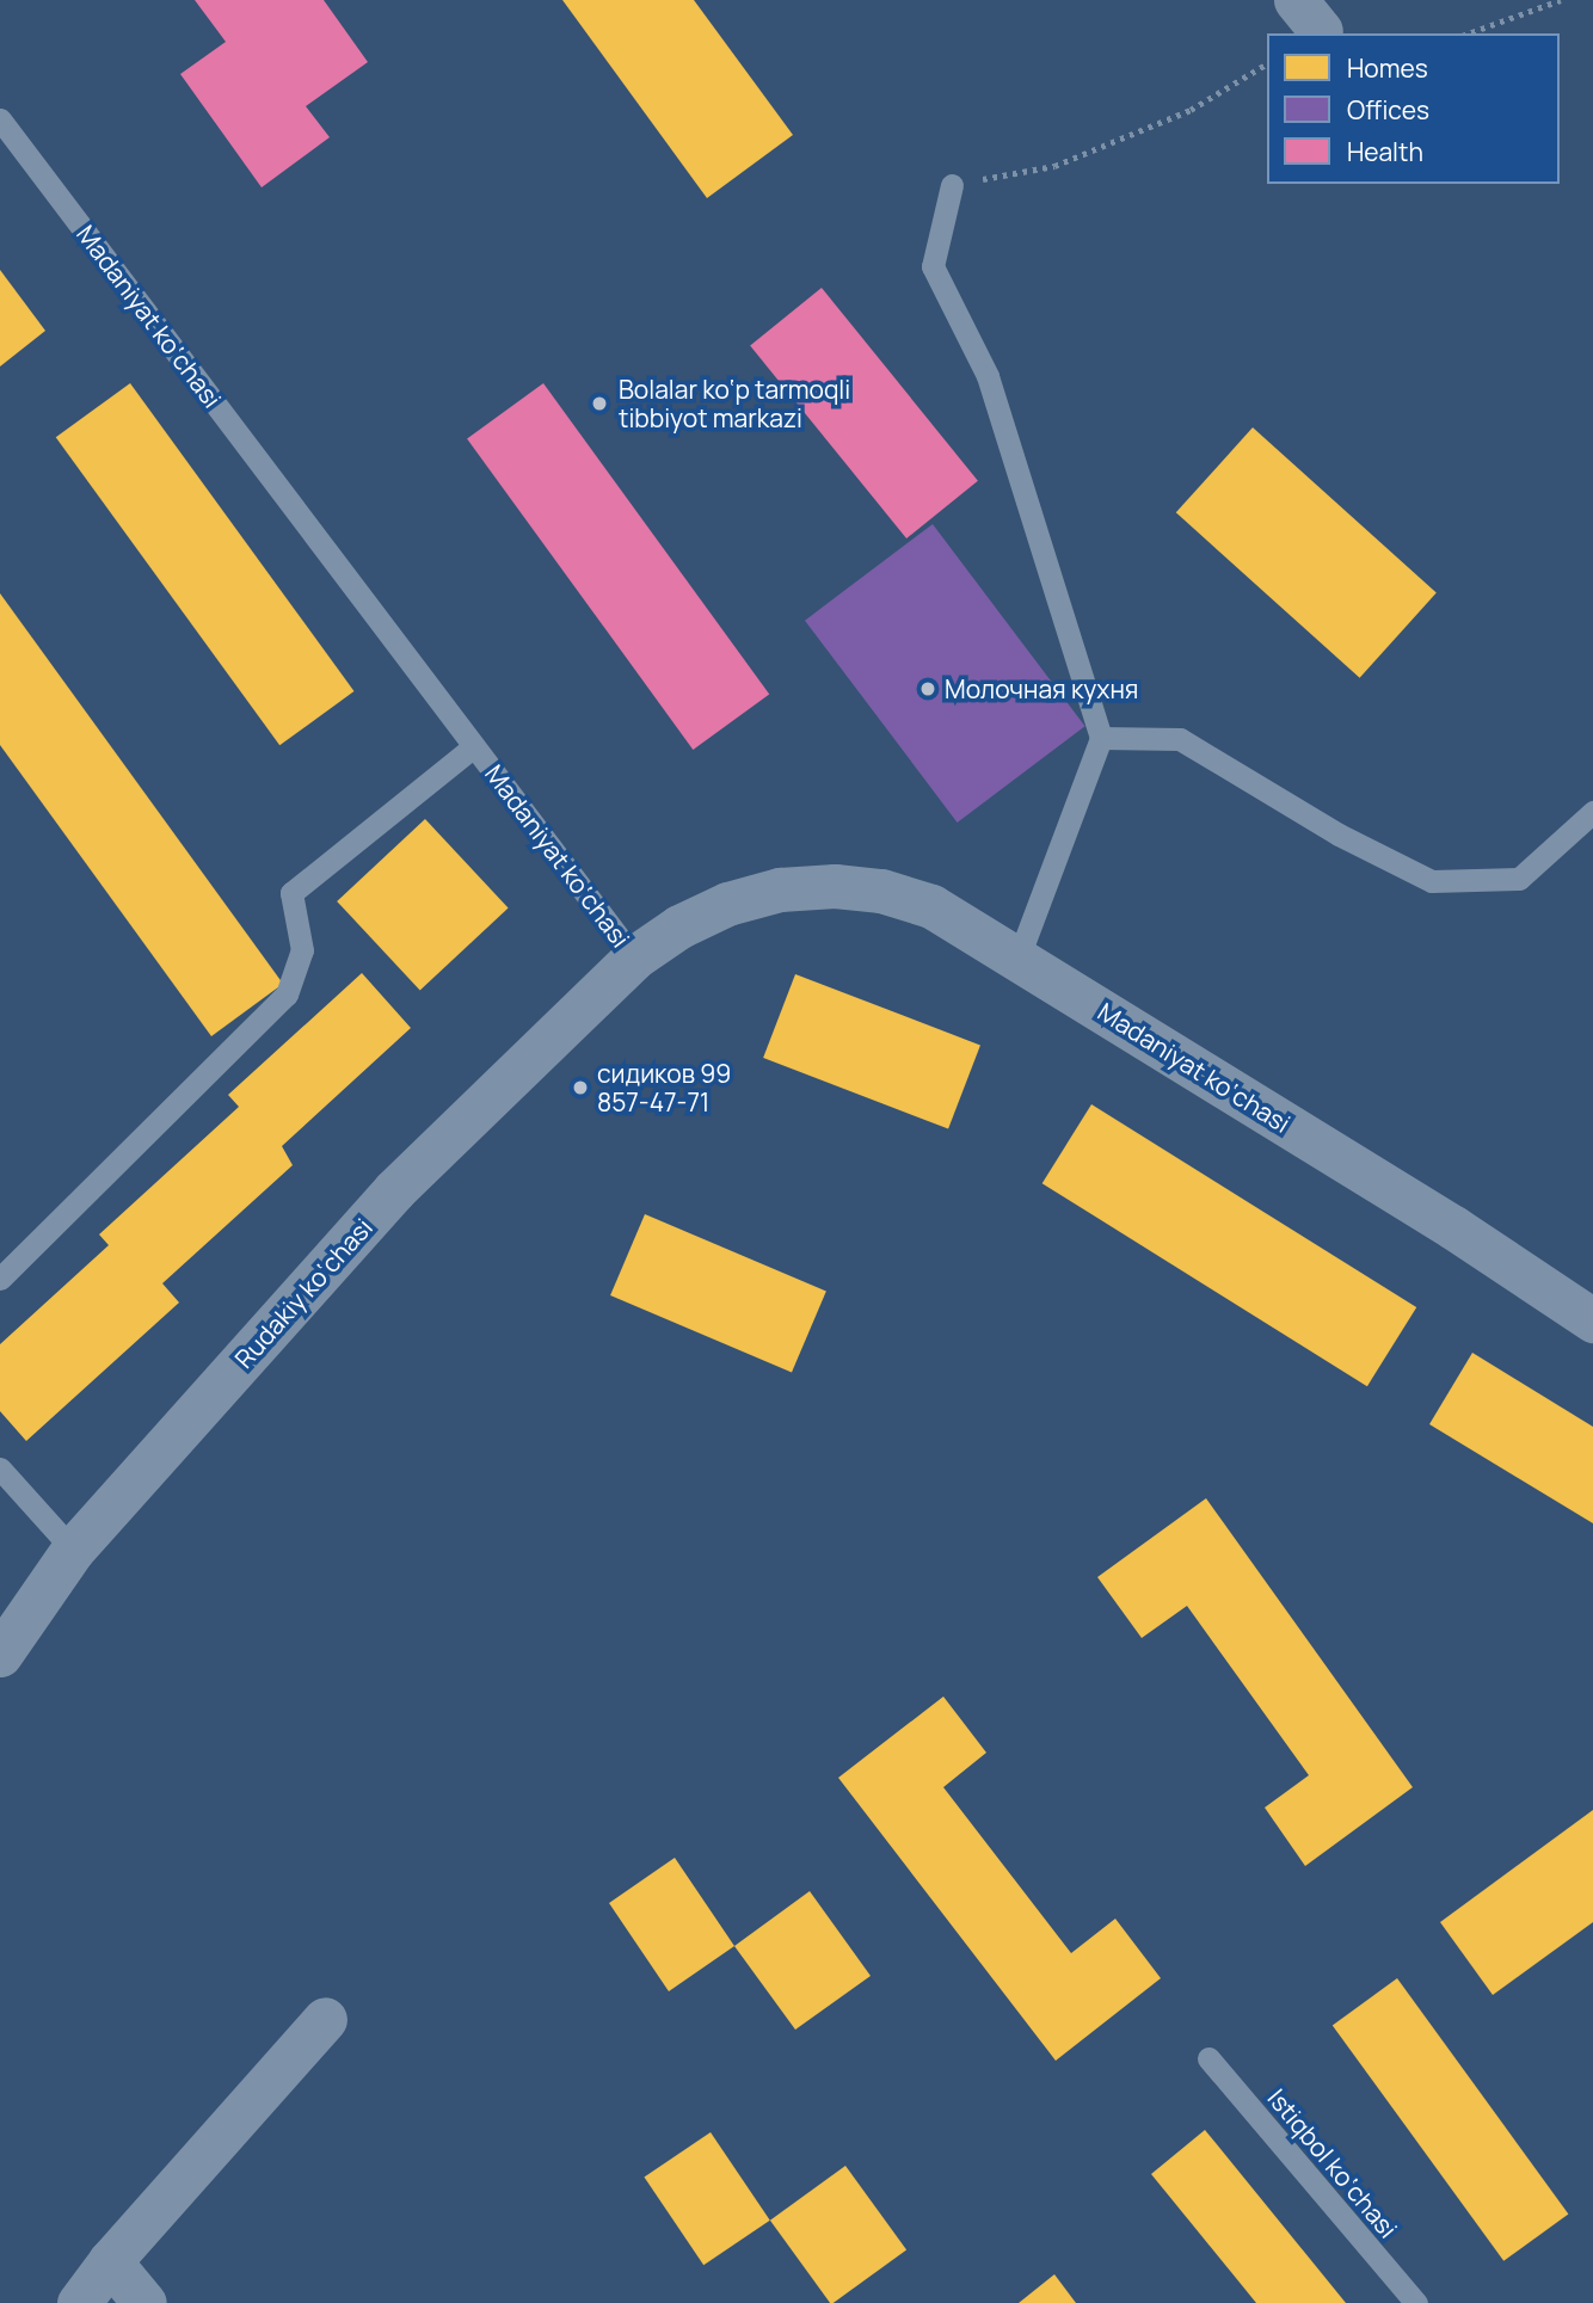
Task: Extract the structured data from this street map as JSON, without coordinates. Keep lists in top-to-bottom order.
{
  "streets": {
    "street": ["Madaniyat ko‘chasi", "Rudakiy ko‘chasi"],
    "lane": ["Istiqbol ko‘chasi"]
  },
  "crossings": [
    ["Madaniyat ko‘chasi", "Rudakiy ko‘chasi"]
  ],
  "places": ["Bolalar ko‘p tarmoqli tibbiyot markazi", "Молочная кухня", "сидиков 99 857-47-71"],
  "legend": ["Homes", "Offices", "Health"]
}
